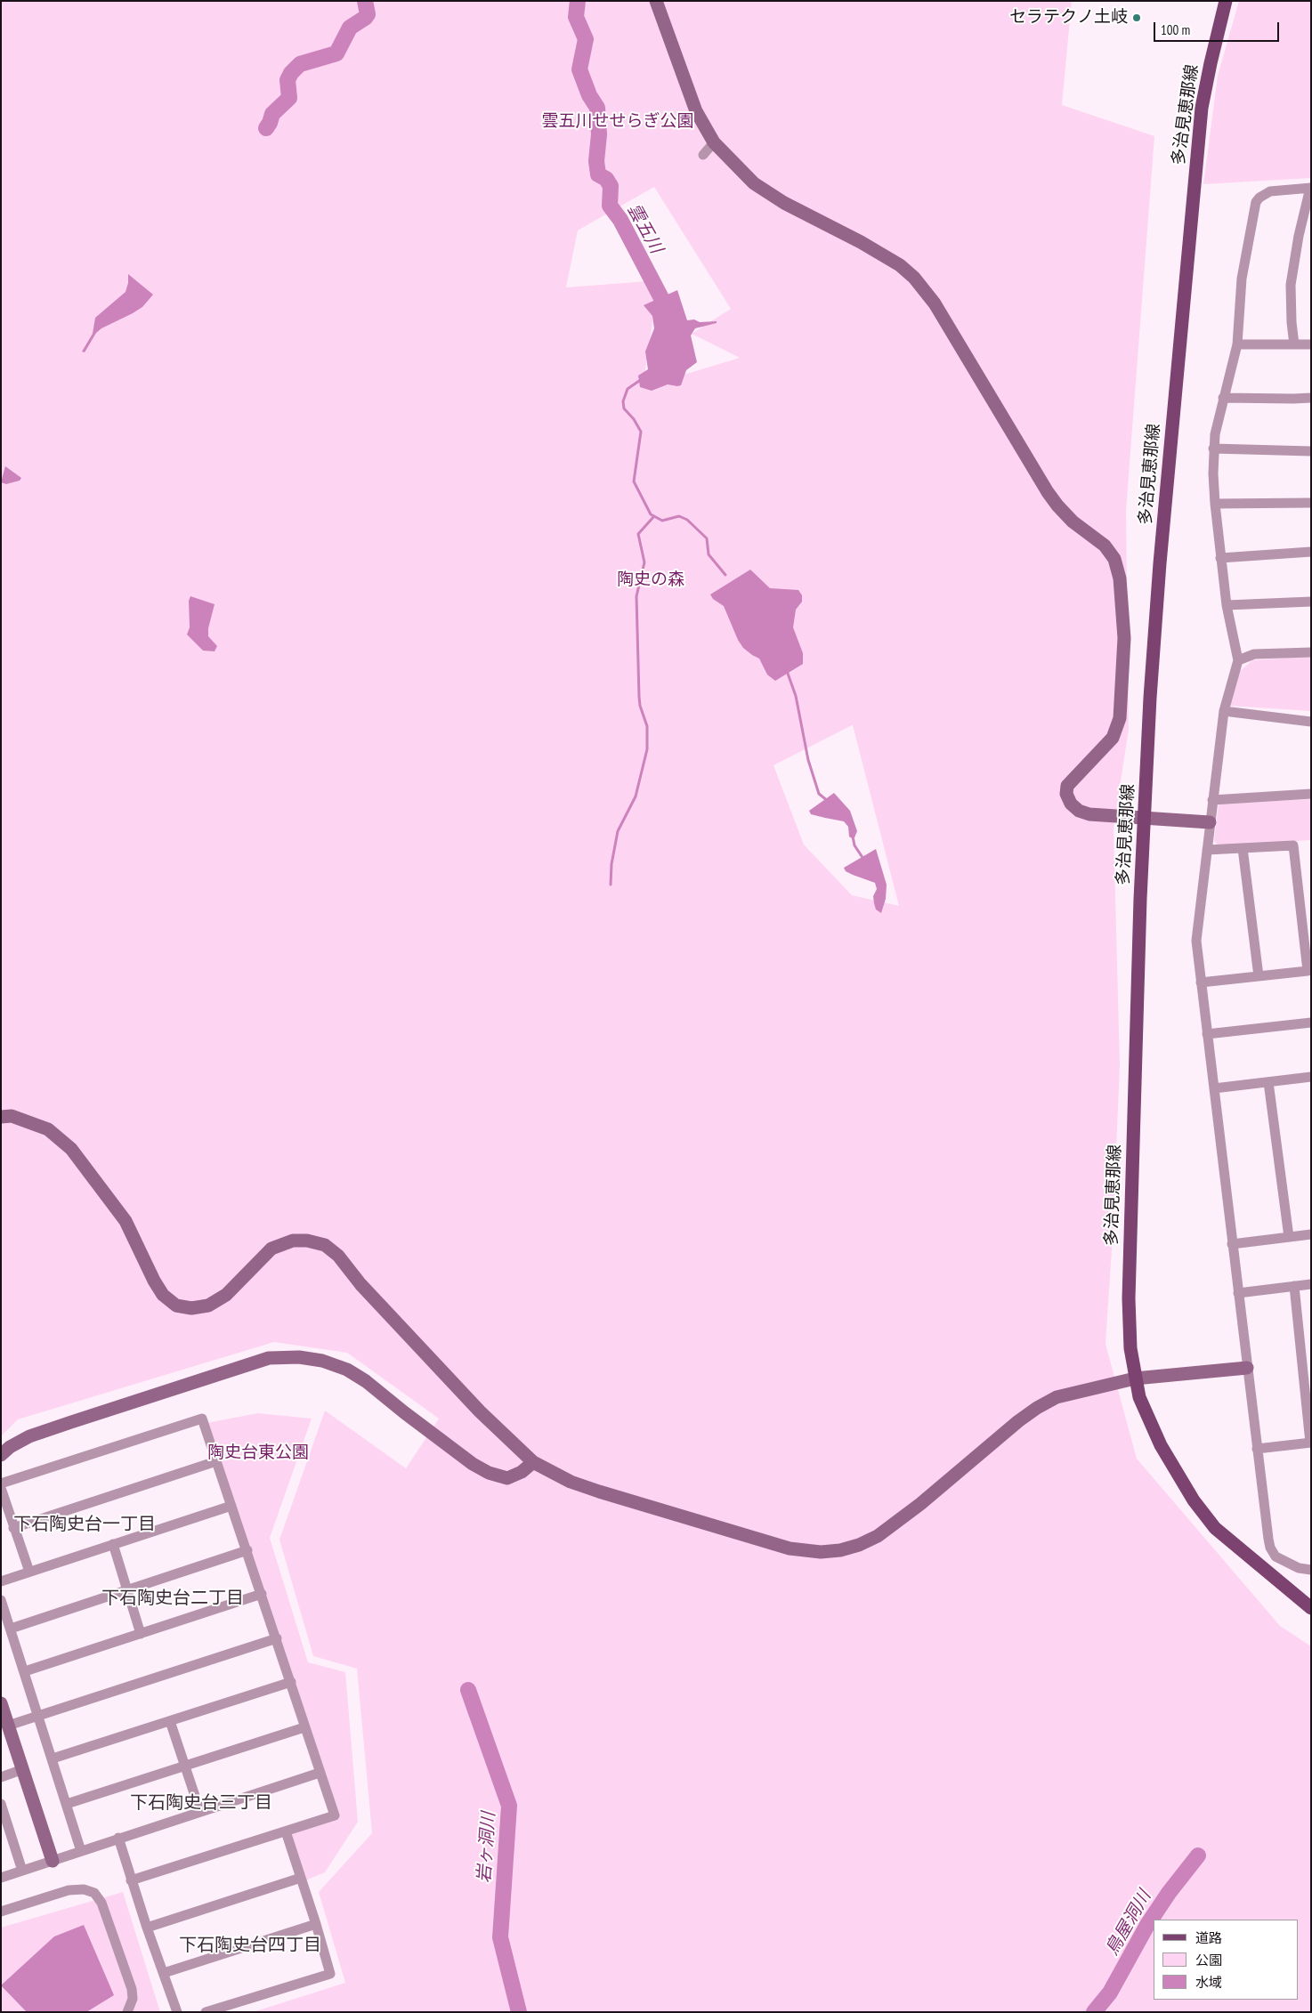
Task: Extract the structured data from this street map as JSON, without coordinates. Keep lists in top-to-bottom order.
{
  "streets": {
    "main road": ["多治見恵那線"]
  },
  "districts": [
    "下石陶史台一丁目",
    "下石陶史台二丁目",
    "下石陶史台三丁目",
    "下石陶史台四丁目"
  ],
  "water": ["雲五川", "岩ヶ洞川", "鳥屋洞川"],
  "parks": ["雲五川せせらぎ公園", "陶史の森", "陶史台東公園"],
  "places": ["セラテクノ土岐"],
  "legend": ["道路", "公園", "水域"],
  "scale_bar": "100 m"
}
